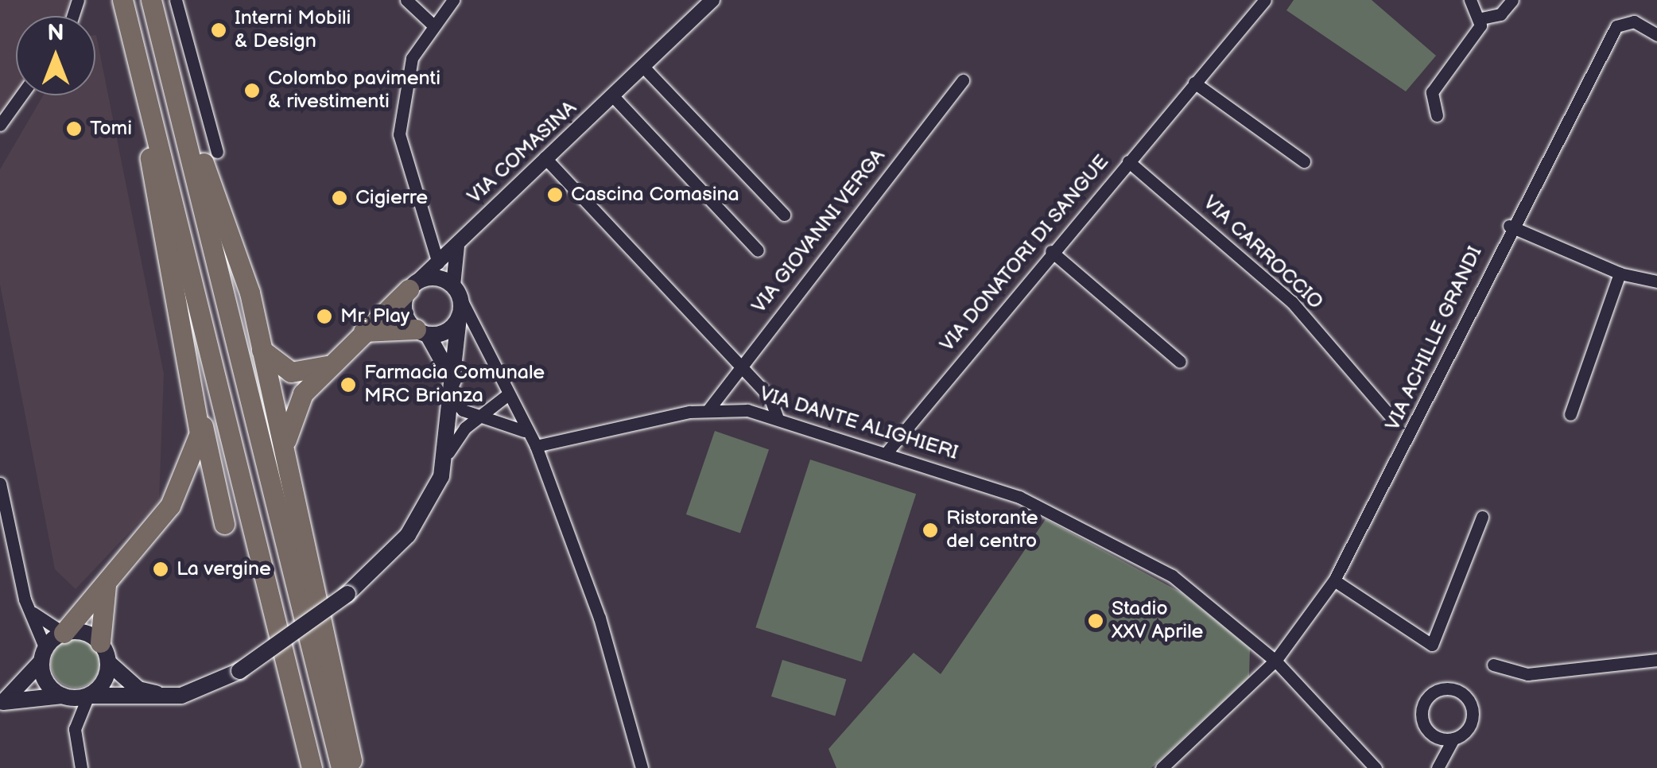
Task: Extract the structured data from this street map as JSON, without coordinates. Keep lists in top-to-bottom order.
{
  "streets": {
    "street": [
      "VIA COMASINA",
      "VIA GIOVANNI VERGA",
      "VIA CARROCCIO",
      "VIA DONATORI DI SANGUE",
      "VIA ACHILLE GRANDI",
      "VIA DANTE ALIGHIERI"
    ]
  },
  "crossings": [
    ["VIA GIOVANNI VERGA", "VIA DANTE ALIGHIERI"],
    ["VIA CARROCCIO", "VIA DONATORI DI SANGUE"],
    ["VIA DONATORI DI SANGUE", "VIA DANTE ALIGHIERI"],
    ["VIA ACHILLE GRANDI", "VIA DANTE ALIGHIERI"]
  ],
  "places": [
    "Interni Mobili & Design",
    "Colombo pavimenti & rivestimenti",
    "Tomi",
    "Cascina Comasina",
    "Cigierre",
    "Mr. Play",
    "Farmacia Comunale MRC Brianza",
    "Ristorante del centro",
    "La vergine",
    "Stadio XXV Aprile"
  ],
  "north": "top"
}
